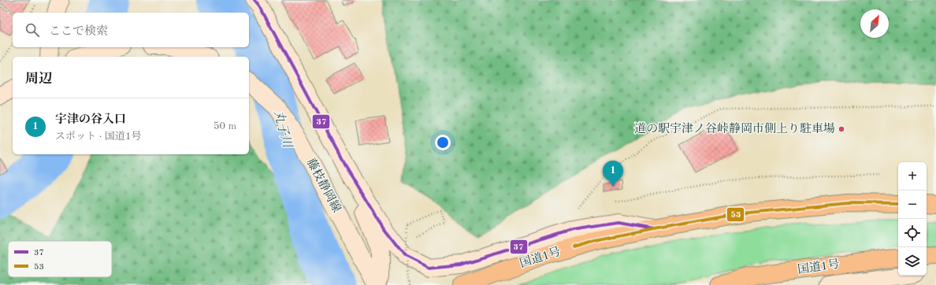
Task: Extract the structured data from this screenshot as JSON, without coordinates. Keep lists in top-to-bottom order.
{
  "streets": {
    "highway": ["国道1号"],
    "main road": ["藤枝静岡線"]
  },
  "water": ["丸子川"],
  "places": ["道の駅宇津ノ谷峠静岡市側上り駐車場"],
  "lines": ["transit line 37", "transit line 53"],
  "legend": ["37", "53"],
  "north": "top right",
  "page": {
    "search": "ここで検索",
    "heading": "周辺",
    "list": [
      {
        "mark": "1",
        "name": "宇津の谷入口",
        "note": "スポット · 国道1号",
        "value": "50 m"
      }
    ],
    "pins": "1",
    "map_buttons": ["+", "−"]
  }
}
